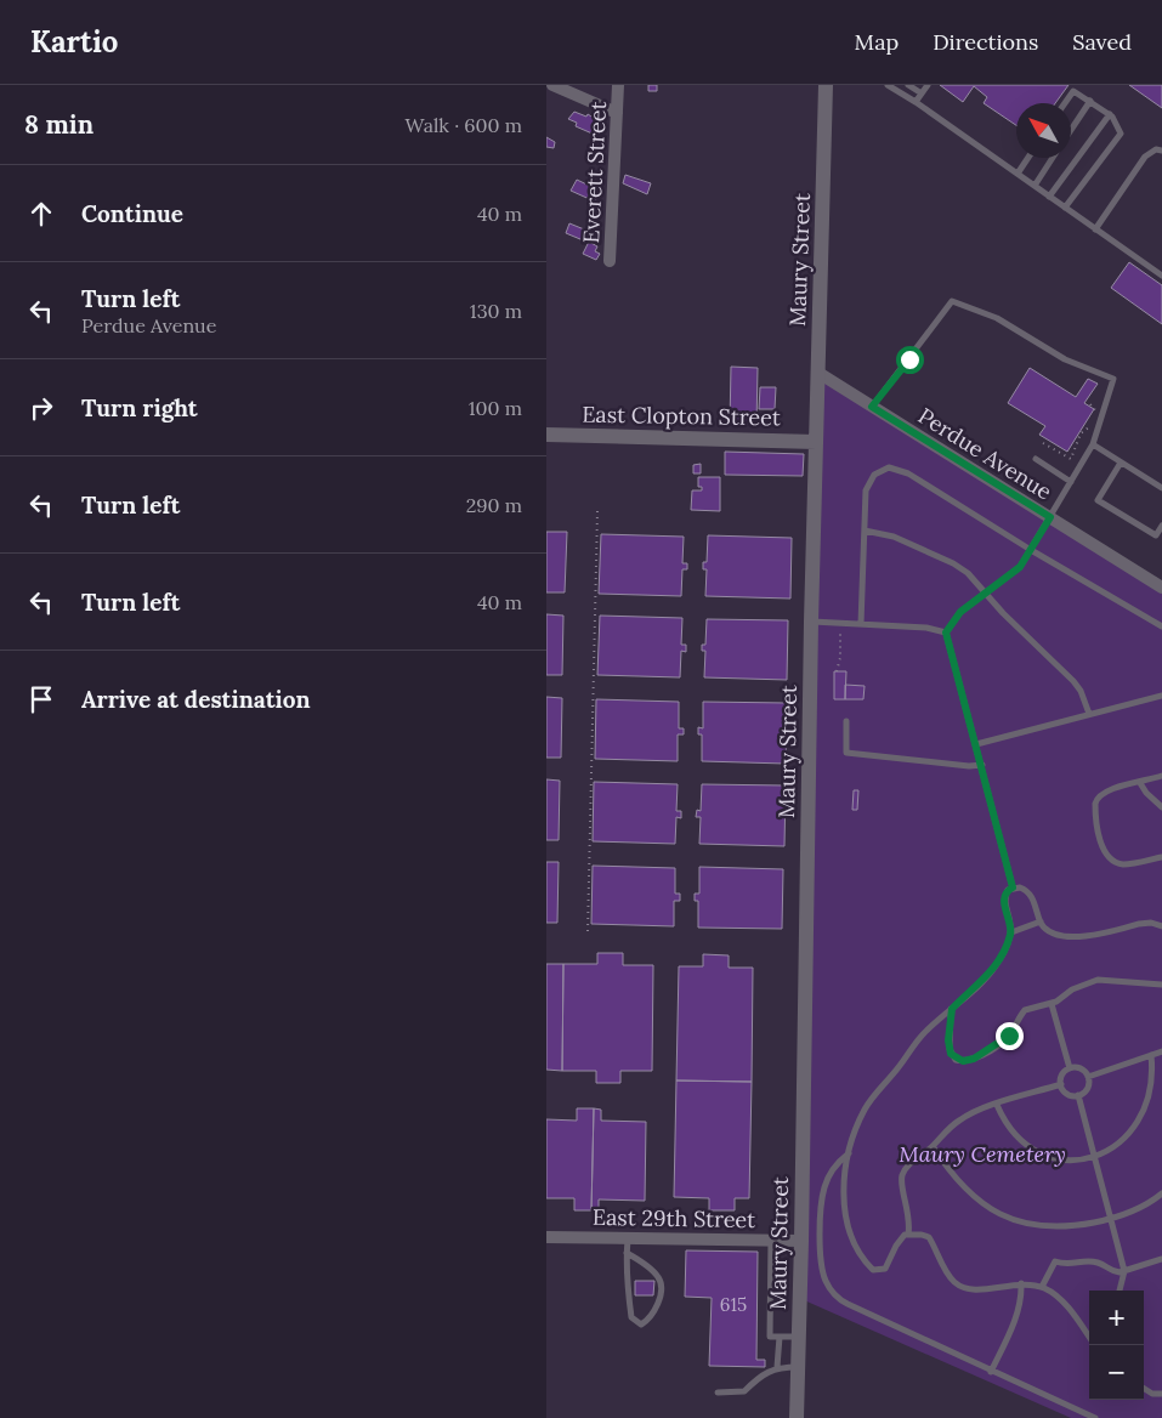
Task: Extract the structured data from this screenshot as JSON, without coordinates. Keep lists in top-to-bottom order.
{
  "streets": {
    "street": [
      "Everett Street",
      "Maury Street",
      "East Clopton Street",
      "Perdue Avenue",
      "East 29th Street"
    ]
  },
  "crossings": [
    ["Maury Street", "East Clopton Street"],
    ["Maury Street", "Perdue Avenue"],
    ["Maury Street", "East 29th Street"]
  ],
  "parks": ["Maury Cemetery"],
  "house_numbers": ["615"],
  "north": "top left",
  "page": {
    "header": "Kartio",
    "nav": ["Map", "Directions", "Saved"],
    "heading": ["8 min", "Walk · 600 m"],
    "list": [
      ["Continue", "40 m"],
      ["Turn left", "Perdue Avenue", "130 m"],
      ["Turn right", "100 m"],
      ["Turn left", "290 m"],
      ["Turn left", "40 m"],
      "Arrive at destination"
    ],
    "map_buttons": ["+", "−"]
  }
}
